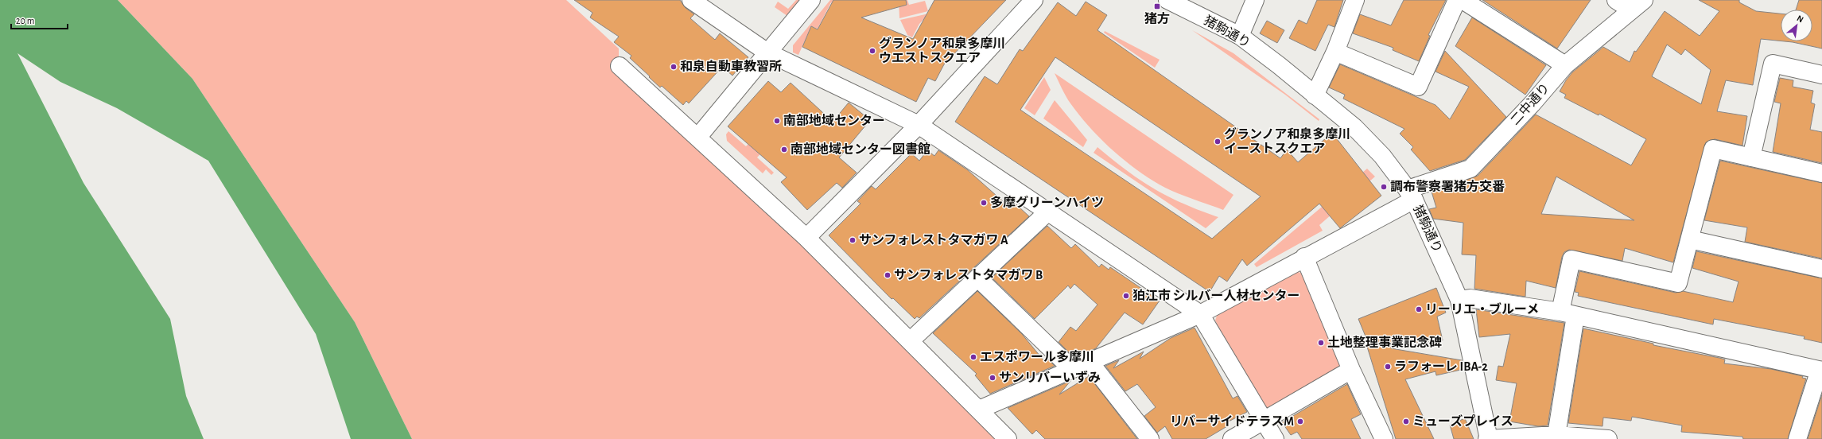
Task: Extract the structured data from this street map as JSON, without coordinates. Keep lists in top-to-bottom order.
{
  "streets": {
    "street": ["猪駒通り", "二中通り"]
  },
  "crossings": [
    ["猪駒通り", "二中通り"]
  ],
  "places": {
    "transit": ["猪方"],
    "other": [
      "グランノア和泉多摩川 ウエストスクエア",
      "和泉自動車教習所",
      "南部地域センター",
      "グランノア和泉多摩川 イーストスクエア",
      "南部地域センター図書館",
      "調布警察署猪方交番",
      "多摩グリーンハイツ",
      "サンフォレストタマガワ A",
      "サンフォレストタマガワ B",
      "狛江市 シルバー人材センター",
      "リーリエ・ブルーメ",
      "土地整理事業記念碑",
      "エスポワール多摩川",
      "ラフォーレ IBA-2",
      "サンリバーいずみ",
      "リバーサイドテラスM",
      "ミューズプレイス"
    ]
  },
  "scale_bar": "20 m",
  "north": "top right"
}
